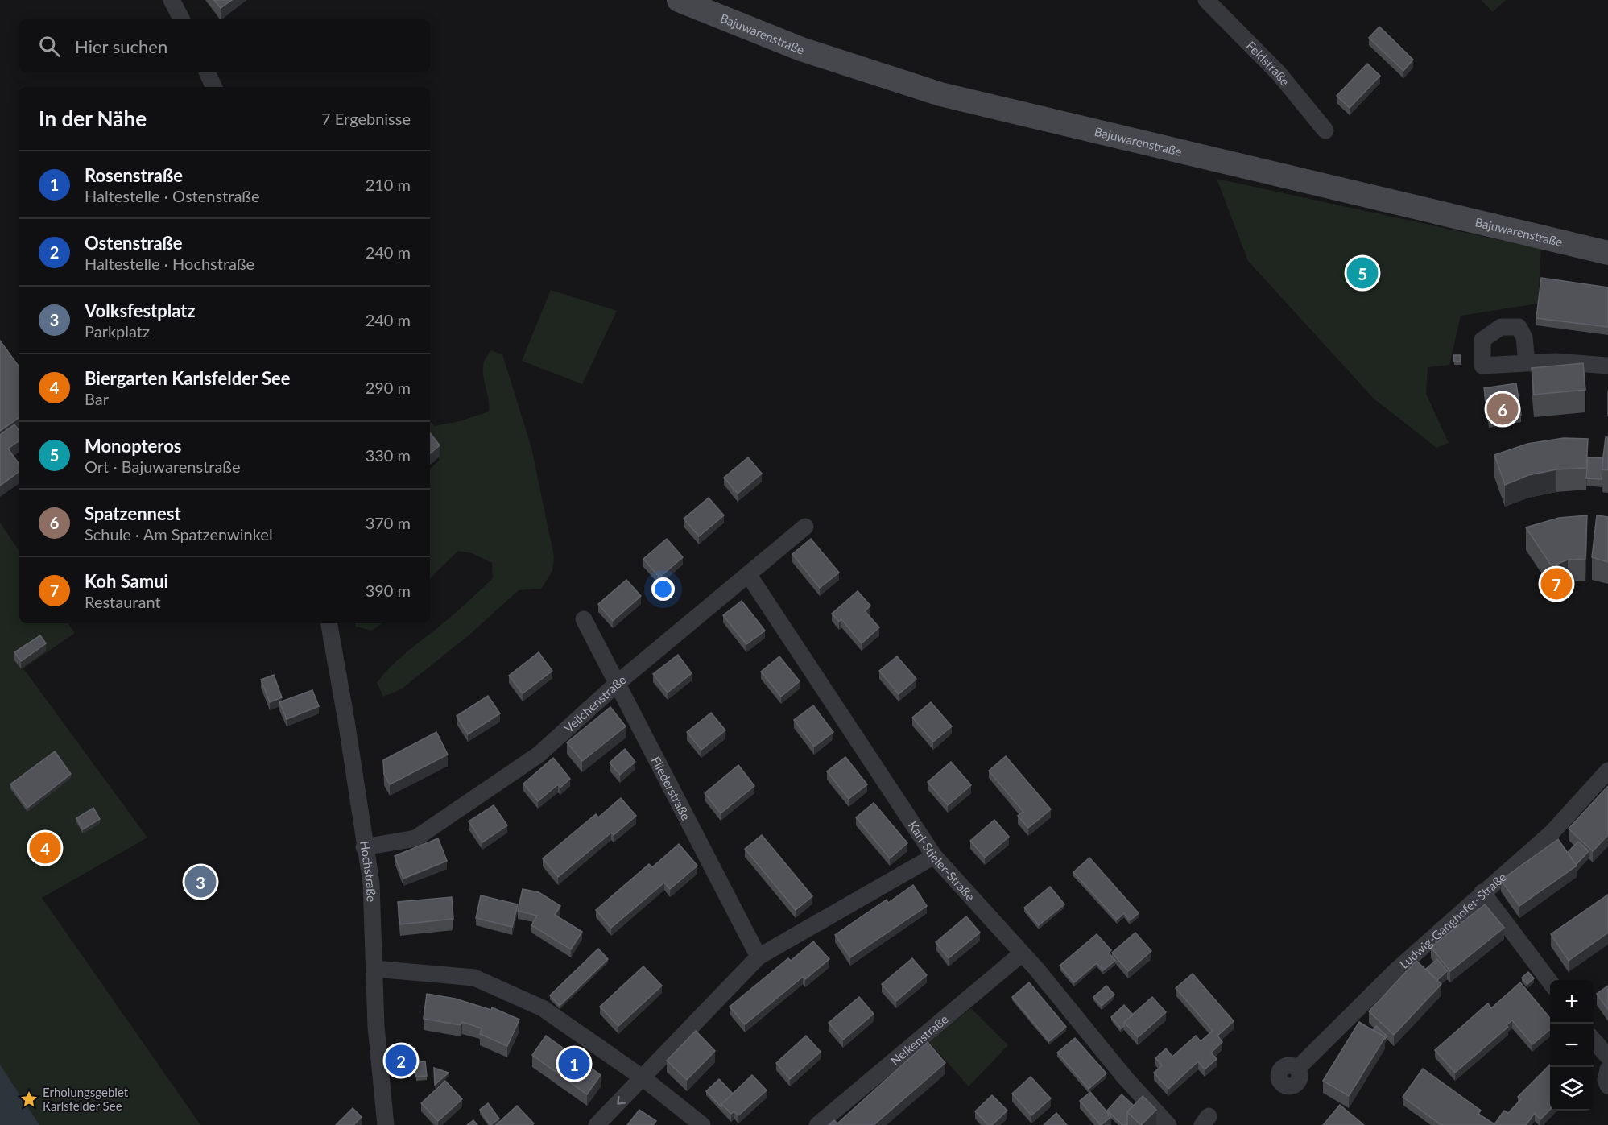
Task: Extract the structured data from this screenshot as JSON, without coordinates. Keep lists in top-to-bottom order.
{
  "streets": {
    "main road": ["Bajuwarenstraße"],
    "street": [
      "Feldstraße",
      "Veilchenstraße",
      "Fliederstraße",
      "Karl-Stieler-Straße",
      "Hochstraße",
      "Ludwig-Ganghofer-Straße",
      "Nelkenstraße"
    ]
  },
  "crossings": [
    ["Veilchenstraße", "Fliederstraße"],
    ["Veilchenstraße", "Karl-Stieler-Straße"],
    ["Veilchenstraße", "Hochstraße"],
    ["Karl-Stieler-Straße", "Nelkenstraße"]
  ],
  "places": {
    "place": ["Erholungsgebiet Karlsfelder See"]
  },
  "page": {
    "search": "Hier suchen",
    "heading": ["In der Nähe", "7 Ergebnisse"],
    "list": [
      {
        "mark": "1",
        "name": "Rosenstraße",
        "note": "Haltestelle · Ostenstraße",
        "value": "210 m"
      },
      {
        "mark": "2",
        "name": "Ostenstraße",
        "note": "Haltestelle · Hochstraße",
        "value": "240 m"
      },
      {
        "mark": "3",
        "name": "Volksfestplatz",
        "note": "Parkplatz",
        "value": "240 m"
      },
      {
        "mark": "4",
        "name": "Biergarten Karlsfelder See",
        "note": "Bar",
        "value": "290 m"
      },
      {
        "mark": "5",
        "name": "Monopteros",
        "note": "Ort · Bajuwarenstraße",
        "value": "330 m"
      },
      {
        "mark": "6",
        "name": "Spatzennest",
        "note": "Schule · Am Spatzenwinkel",
        "value": "370 m"
      },
      {
        "mark": "7",
        "name": "Koh Samui",
        "note": "Restaurant",
        "value": "390 m"
      }
    ],
    "pins": [
      "5",
      "6",
      "7",
      "4",
      "3",
      "2",
      "1"
    ],
    "map_buttons": ["+", "−"]
  }
}
